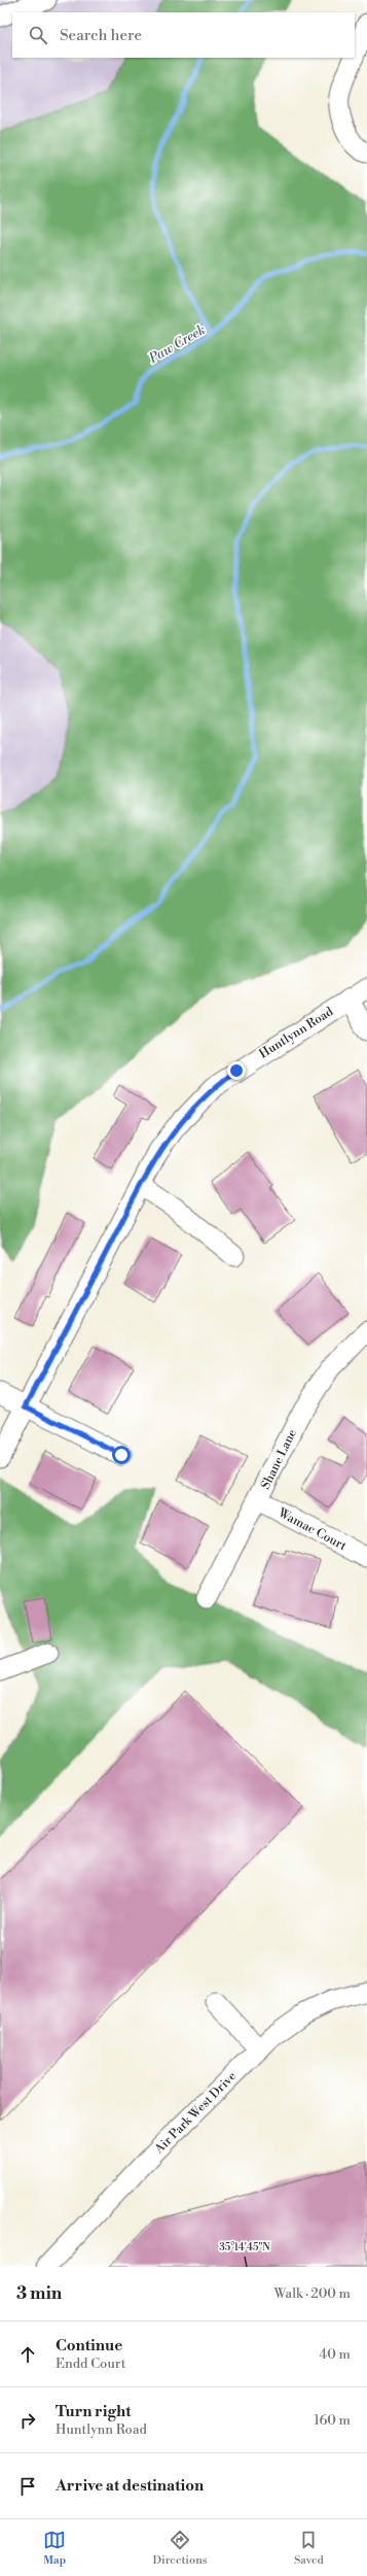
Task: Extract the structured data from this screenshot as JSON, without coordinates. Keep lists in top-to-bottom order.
{
  "streets": {
    "street": [
      "Huntlynn Road",
      "Shane Lane",
      "Wamac Court",
      "Air Park West Drive"
    ]
  },
  "crossings": [
    ["Shane Lane", "Wamac Court"]
  ],
  "water": ["Paw Creek"],
  "page": {
    "search": "Search here",
    "heading": ["3 min", "Walk · 200 m"],
    "list": [
      ["Continue", "Endd Court", "40 m"],
      ["Turn right", "Huntlynn Road", "160 m"],
      "Arrive at destination"
    ],
    "nav": ["Map", "Directions", "Saved"]
  },
  "coordinates": ["35°14'45\"N"]
}
